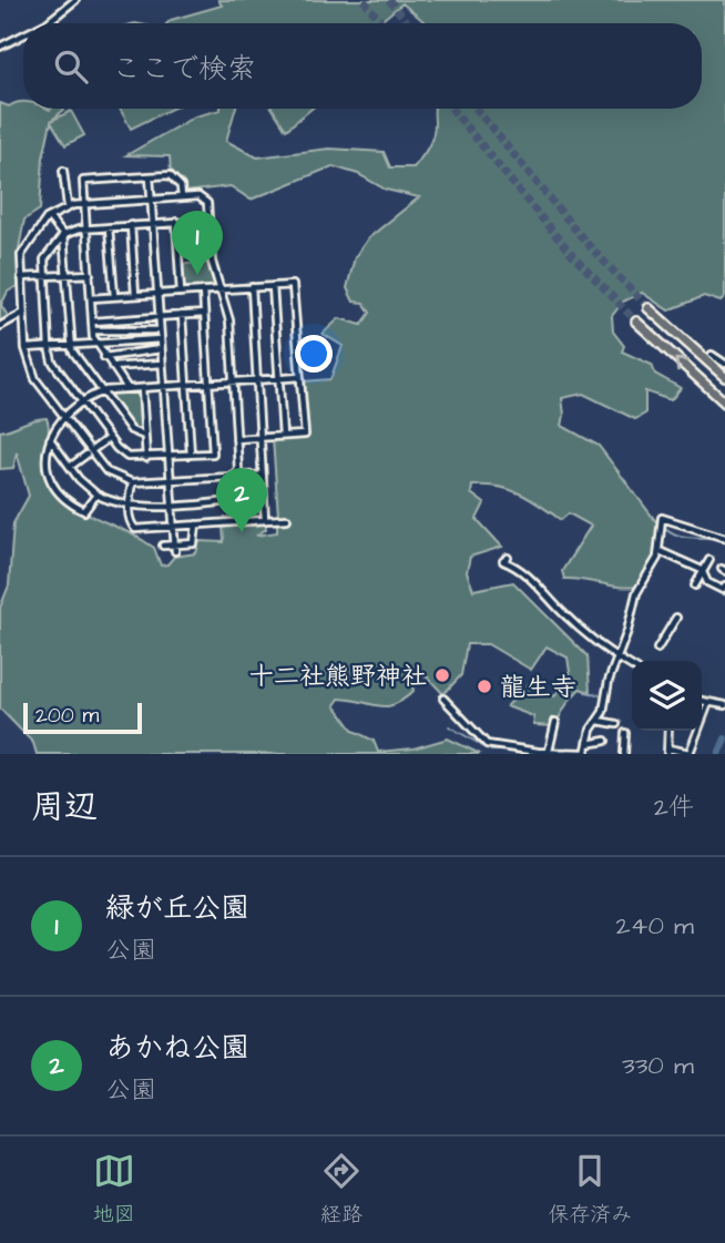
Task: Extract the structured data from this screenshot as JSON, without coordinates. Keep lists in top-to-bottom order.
{
  "places": ["十二社熊野神社", "龍生寺"],
  "scale_bar": "200 m",
  "page": {
    "search": "ここで検索",
    "pins": ["1", "2"],
    "scale": "200 m",
    "heading": ["周辺", "2件"],
    "list": [
      {
        "mark": "1",
        "name": "緑が丘公園",
        "note": "公園",
        "value": "240 m"
      },
      {
        "mark": "2",
        "name": "あかね公園",
        "note": "公園",
        "value": "330 m"
      }
    ],
    "nav": ["地図", "経路", "保存済み"]
  }
}
